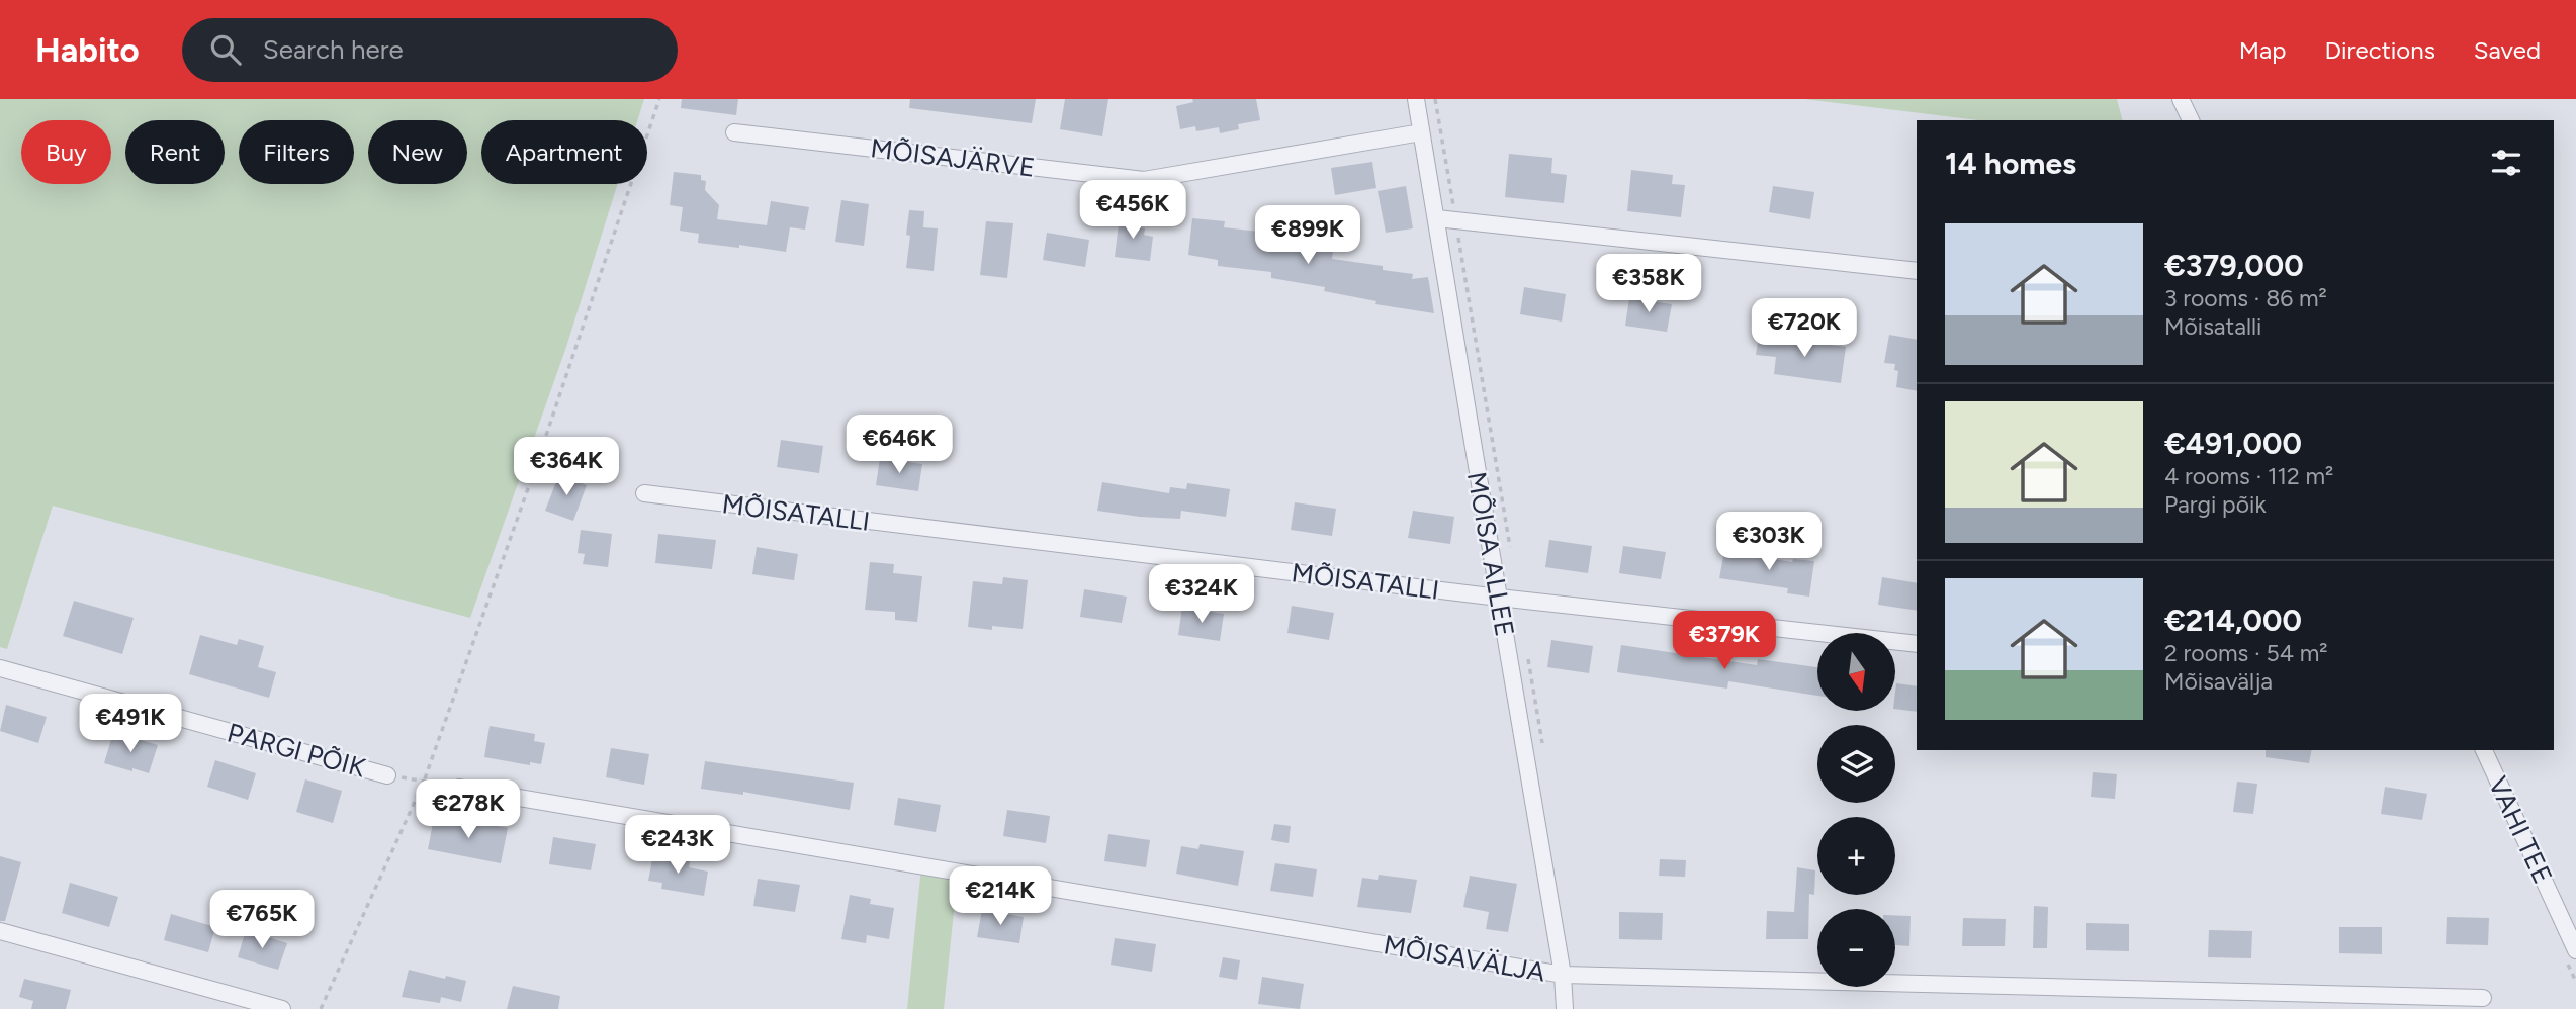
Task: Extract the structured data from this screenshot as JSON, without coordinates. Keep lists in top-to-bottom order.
{
  "streets": {
    "street": [
      "MÕISAJÄRVE",
      "MÕISATALLI",
      "MÕISA ALLEE",
      "PARGI PÕIK",
      "VAHI TEE",
      "MÕISAVÄLJA"
    ]
  },
  "crossings": [
    ["MÕISAJÄRVE", "MÕISA ALLEE"],
    ["MÕISATALLI", "MÕISA ALLEE"],
    ["MÕISA ALLEE", "MÕISAVÄLJA"]
  ],
  "north": "bottom",
  "page": {
    "header": "Habito",
    "search": "Search here",
    "nav": ["Map", "Directions", "Saved"],
    "chip": [
      "Buy",
      "Rent",
      "Filters",
      "New",
      "Apartment"
    ],
    "heading": "14 homes",
    "price": [
      "€456K",
      "€899K",
      "€358K",
      "€720K",
      "€646K",
      "€364K",
      "€303K",
      "€324K",
      "€379K",
      "€491K",
      "€278K",
      "€243K",
      "€214K",
      "€765K"
    ],
    "list": [
      {
        "name": "€379,000",
        "note": "3 rooms · 86 m² · Mõisatalli"
      },
      {
        "name": "€491,000",
        "note": "4 rooms · 112 m² · Pargi põik"
      },
      {
        "name": "€214,000",
        "note": "2 rooms · 54 m² · Mõisavälja"
      }
    ],
    "map_buttons": ["+", "−"]
  }
}
